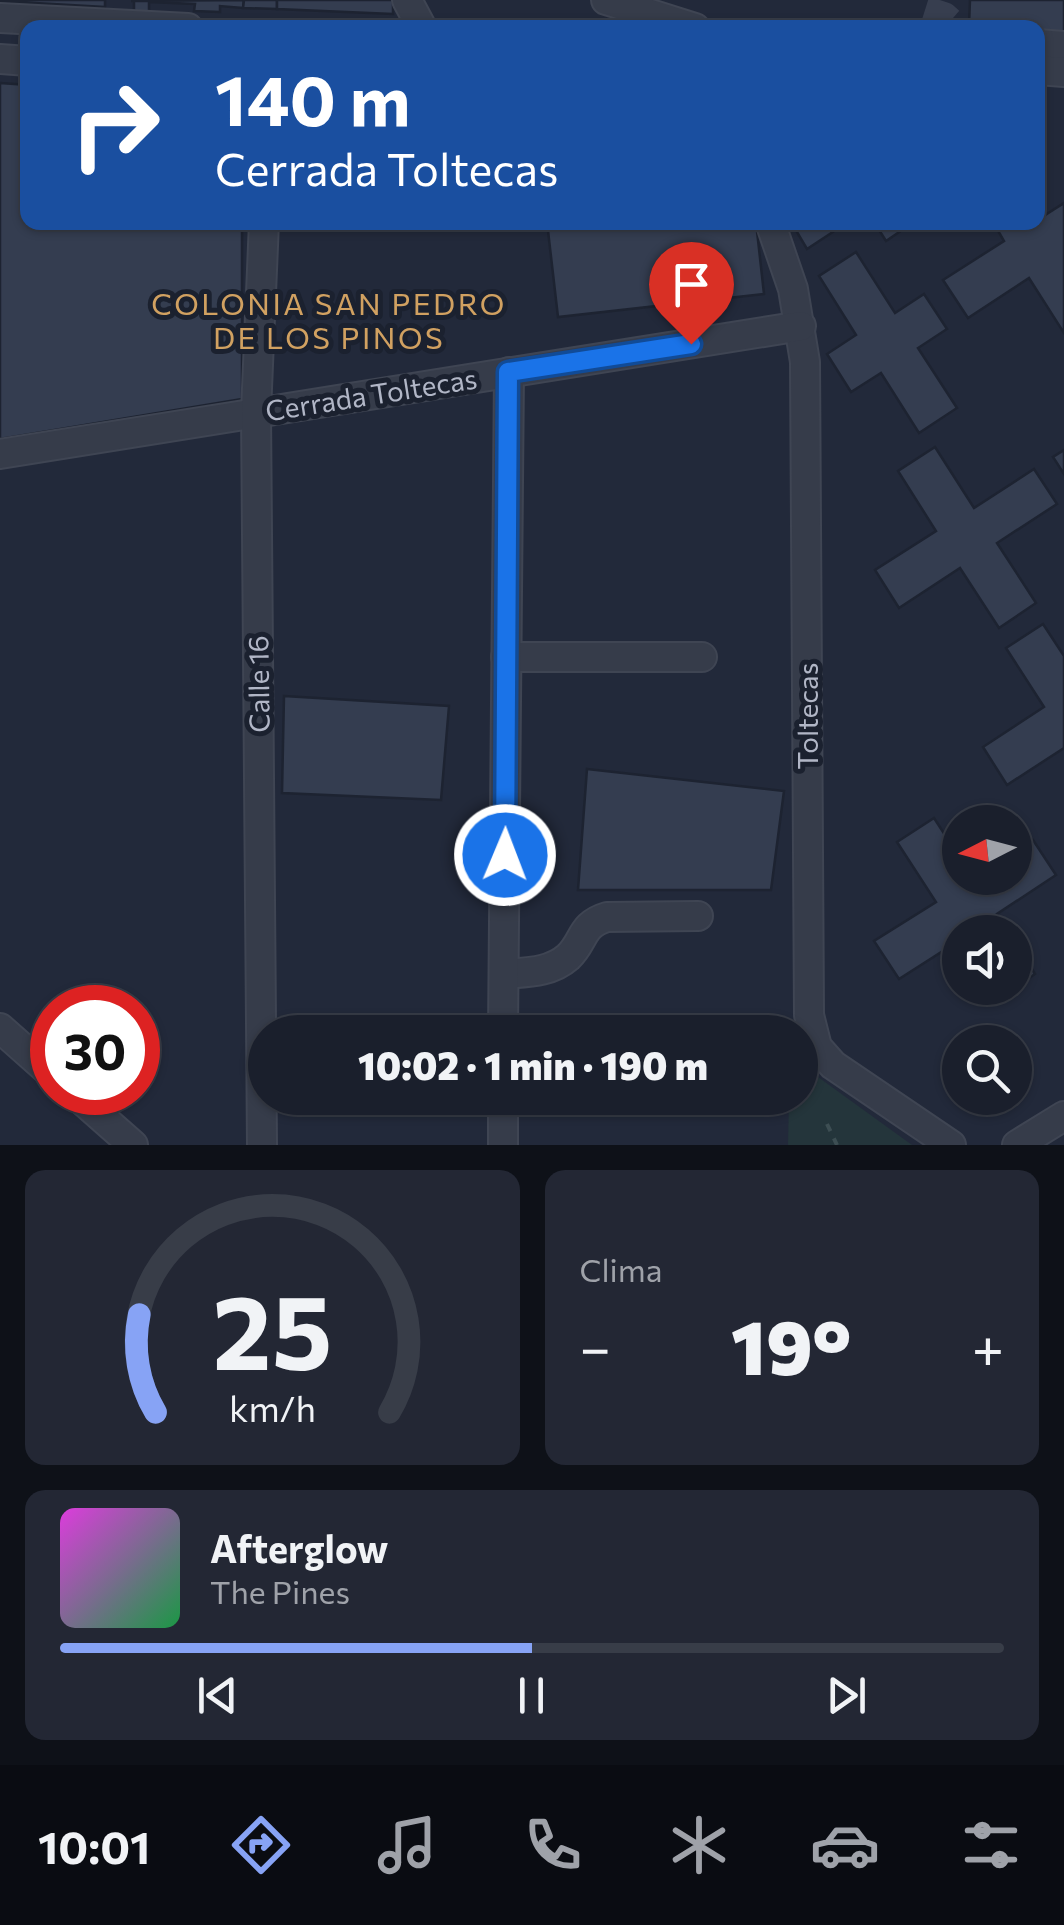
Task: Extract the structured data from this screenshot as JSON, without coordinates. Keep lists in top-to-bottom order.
{
  "streets": {
    "street": ["Cerrada Toltecas", "Calle 16", "Toltecas"]
  },
  "crossings": [
    ["Cerrada Toltecas", "Calle 16"],
    ["Cerrada Toltecas", "Toltecas"]
  ],
  "districts": ["COLONIA SAN PEDRO DE LOS PINOS"],
  "north": "left",
  "page": {
    "turn": ["140 m", "Cerrada Toltecas"],
    "limit": "30",
    "trip": "10:02 · 1 min · 190 m",
    "tile": "Clima",
    "heat": ["−", "19°", "+"],
    "song": ["Afterglow", "The Pines"],
    "tabs": "10:01",
    "gauge": ["25", "km/h"]
  }
}
